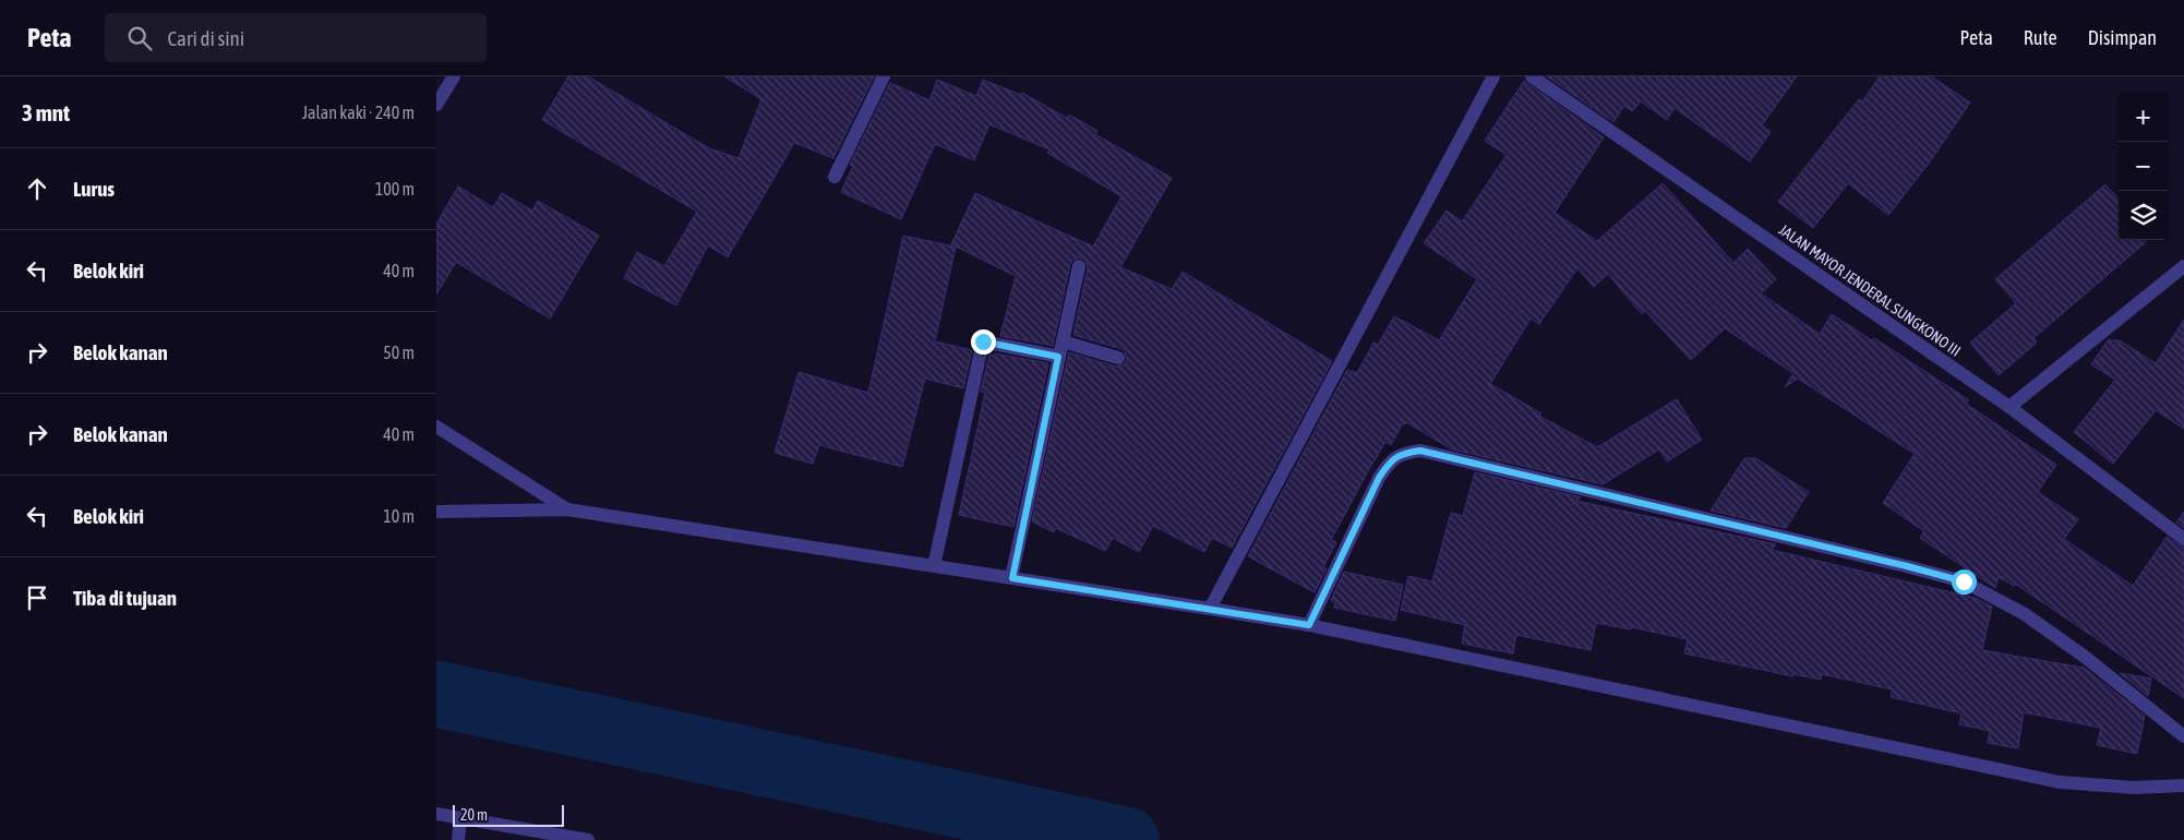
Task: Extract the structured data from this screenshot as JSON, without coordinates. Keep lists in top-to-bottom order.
{
  "streets": {
    "street": ["JALAN MAYOR JENDERAL SUNGKONO III"]
  },
  "scale_bar": "20 m",
  "page": {
    "header": "Peta",
    "search": "Cari di sini",
    "nav": ["Peta", "Rute", "Disimpan"],
    "heading": ["3 mnt", "Jalan kaki · 240 m"],
    "map_buttons": ["+", "−"],
    "list": [
      ["Lurus", "100 m"],
      ["Belok kiri", "40 m"],
      ["Belok kanan", "50 m"],
      ["Belok kanan", "40 m"],
      ["Belok kiri", "10 m"],
      "Tiba di tujuan"
    ],
    "scale": "20 m"
  }
}
